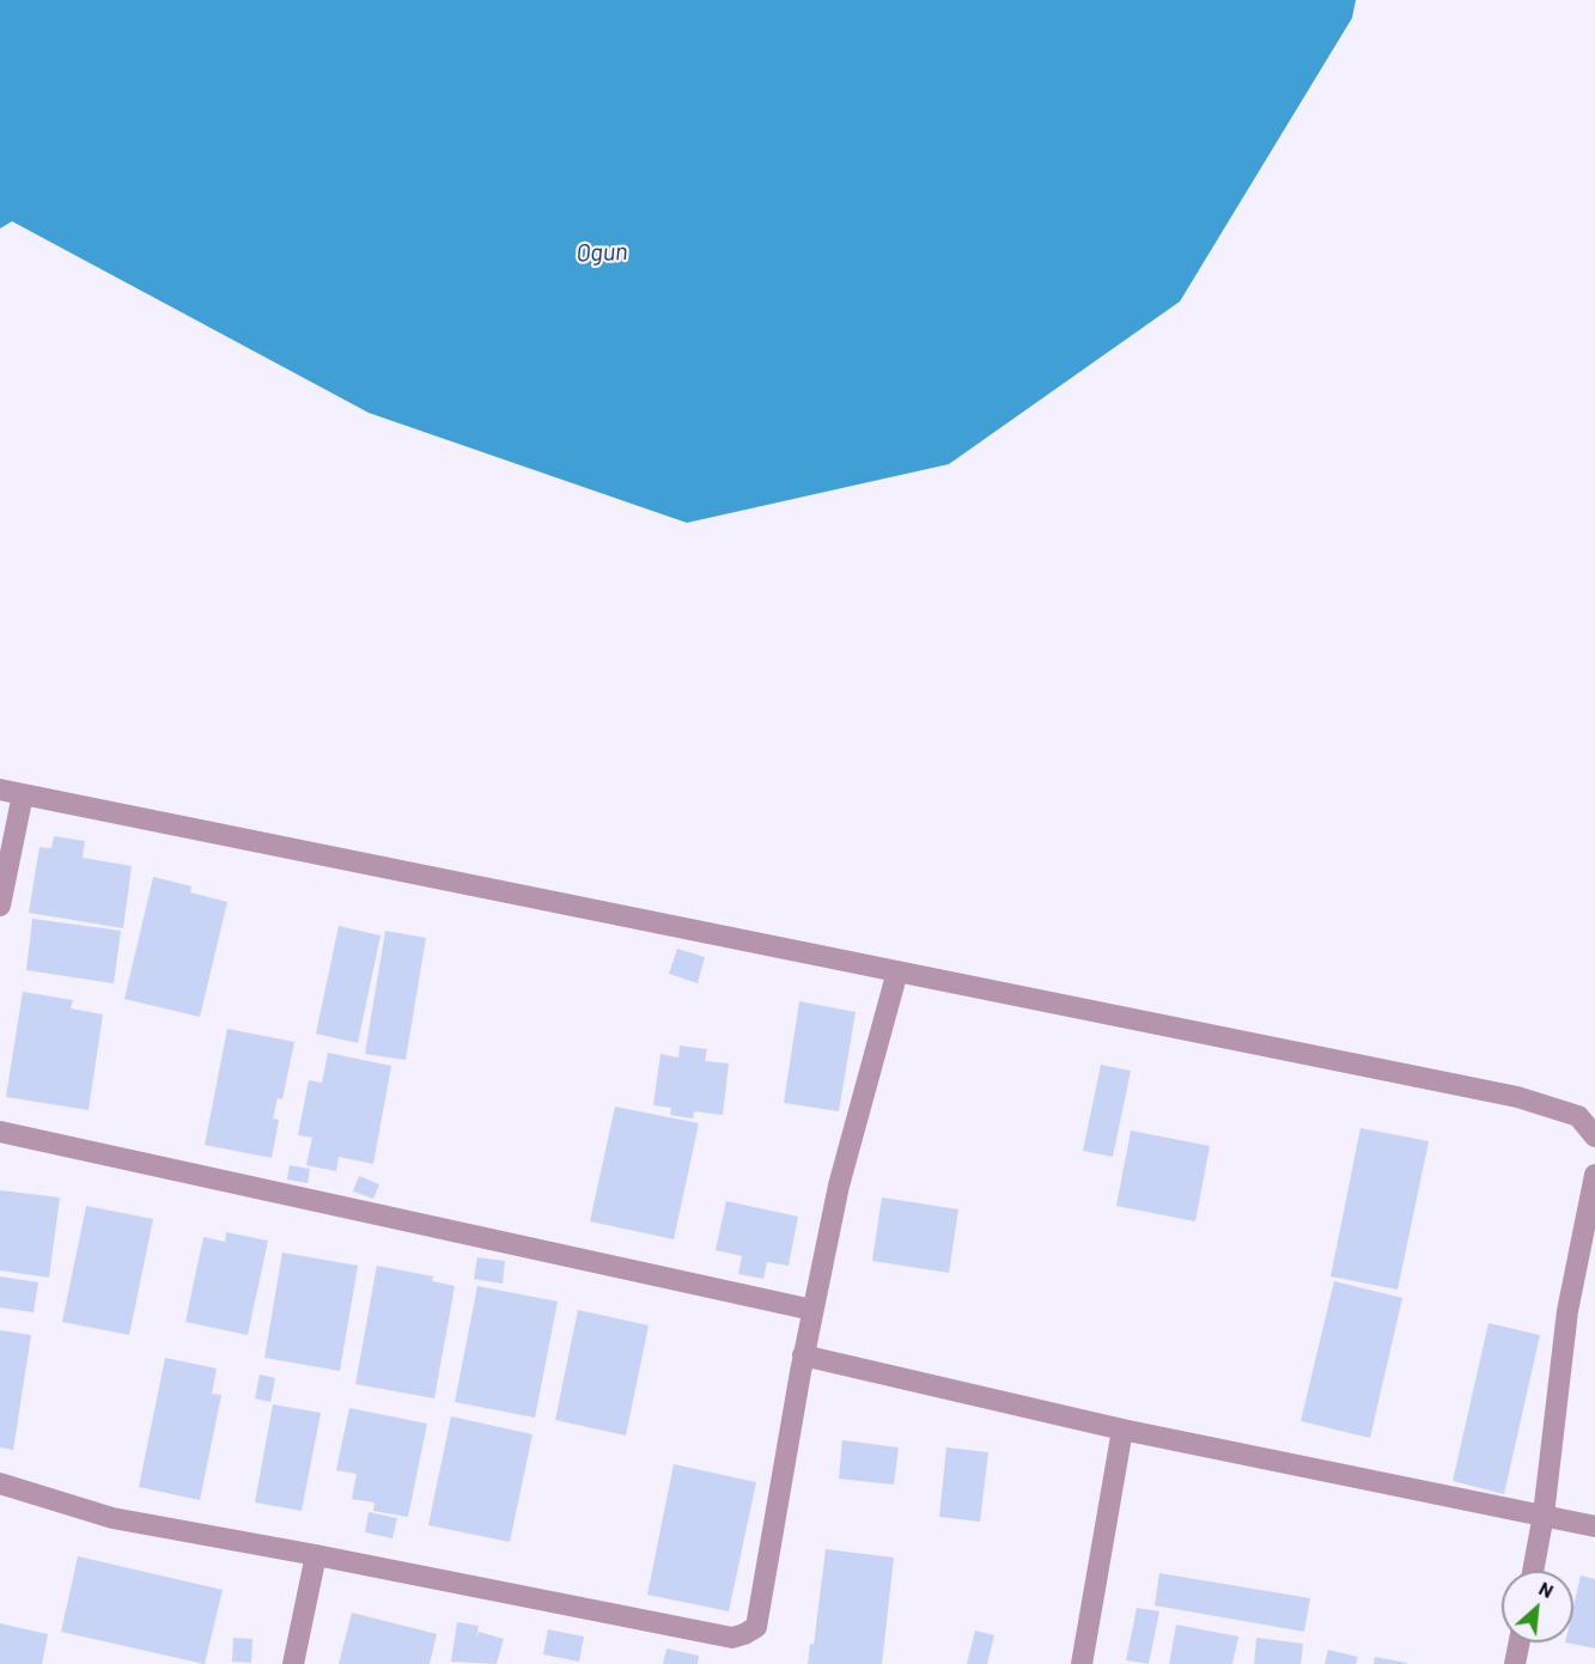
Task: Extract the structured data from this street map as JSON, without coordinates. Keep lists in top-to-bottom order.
{
  "water": ["Ogun"],
  "north": "top right"
}
